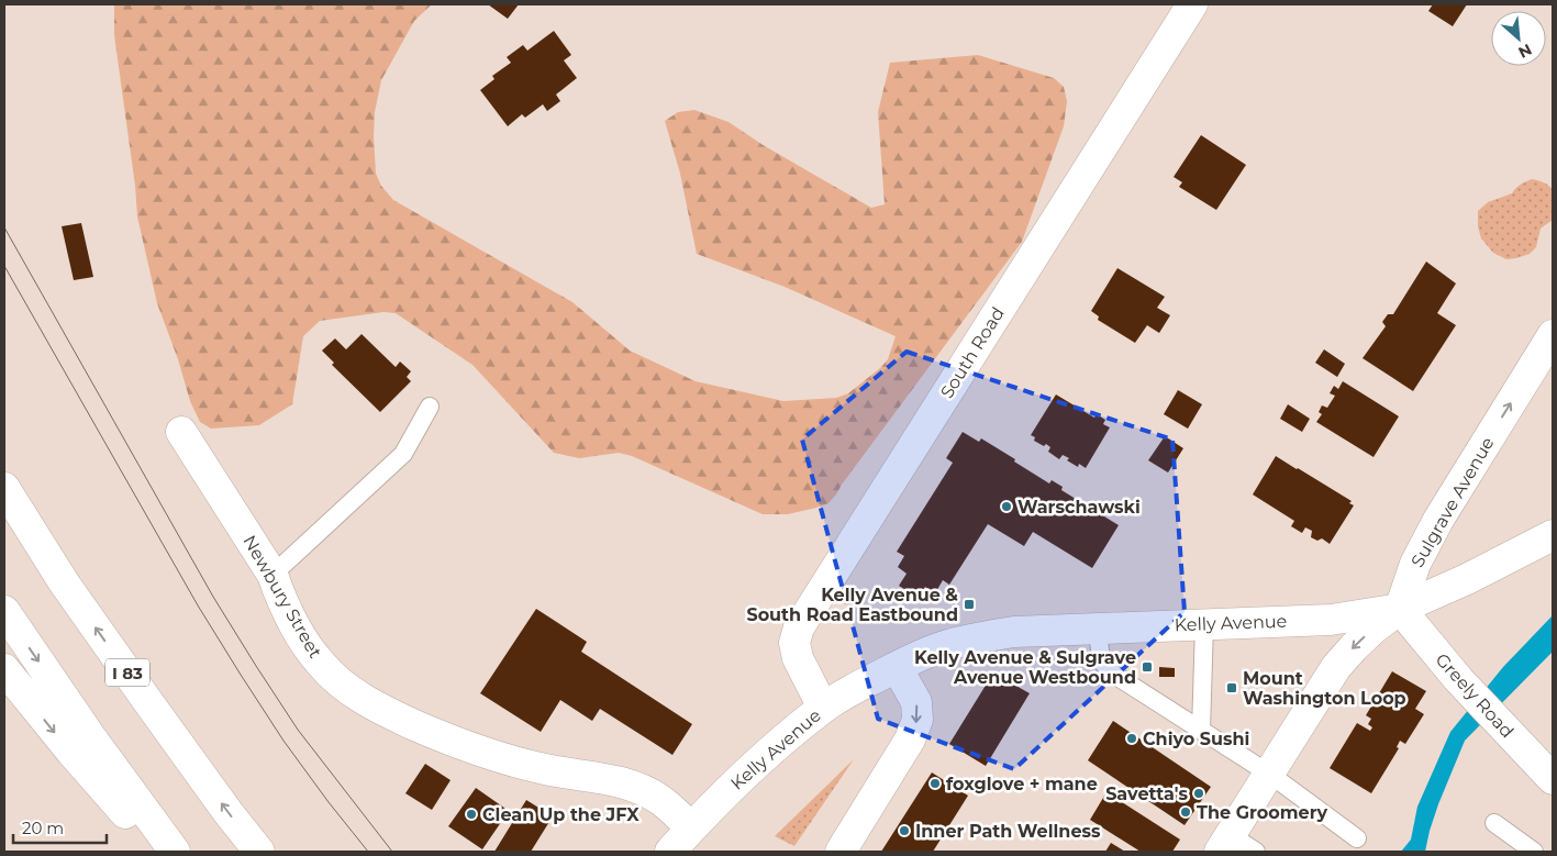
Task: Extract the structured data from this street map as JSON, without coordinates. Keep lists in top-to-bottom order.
{
  "streets": {
    "main road": [
      "South Road",
      "Sulgrave Avenue",
      "Newbury Street",
      "Kelly Avenue",
      "I 83",
      "Greely Road"
    ]
  },
  "crossings": [
    ["South Road", "Kelly Avenue"],
    ["Sulgrave Avenue", "Kelly Avenue"],
    ["Sulgrave Avenue", "Greely Road"],
    ["Newbury Street", "Kelly Avenue"],
    ["Kelly Avenue", "Greely Road"]
  ],
  "one_way": ["Sulgrave Avenue"],
  "places": {
    "other": [
      "Warschawski",
      "Chiyo Sushi",
      "foxglove + mane",
      "Savetta's",
      "The Groomery",
      "Clean Up the JFX",
      "Inner Path Wellness"
    ],
    "transit": ["Kelly Avenue & South Road Eastbound", "Kelly Avenue & Sulgrave Avenue Westbound", "Mount Washington Loop"]
  },
  "scale_bar": "20 m",
  "north": "bottom right"
}
